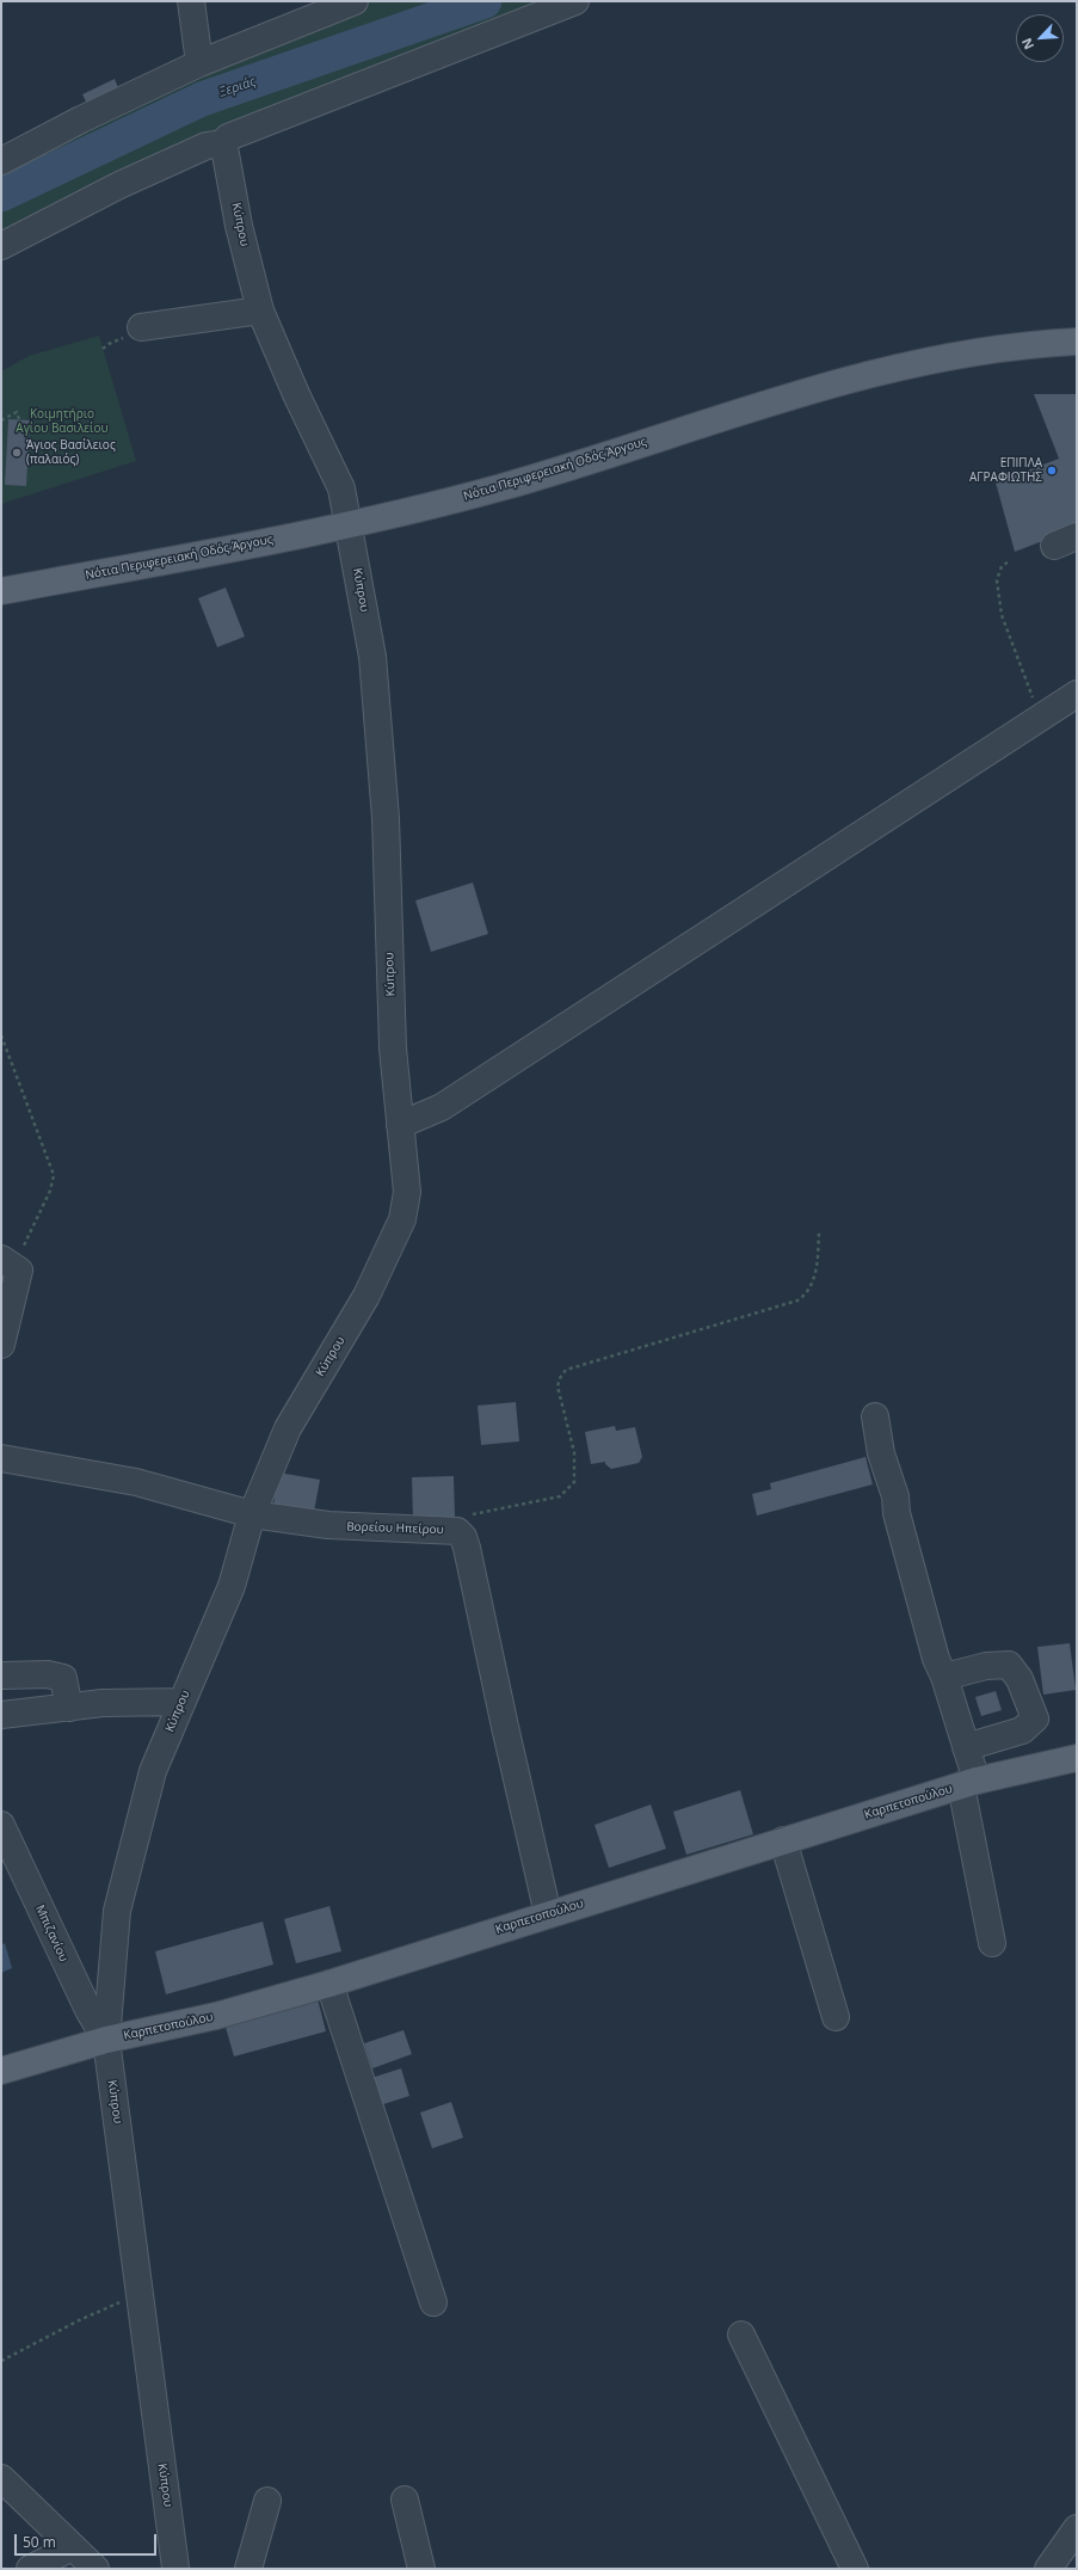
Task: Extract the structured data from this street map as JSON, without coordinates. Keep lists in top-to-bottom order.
{
  "streets": {
    "main road": ["Νότια Περιφερειακή Οδός Άργους", "Καρπετοπούλου"],
    "street": ["Κύπρου", "Βορείου Ηπείρου", "Μπιζανίου"]
  },
  "crossings": [
    ["Κύπρου", "Νότια Περιφερειακή Οδός Άργους"],
    ["Κύπρου", "Βορείου Ηπείρου"],
    ["Κύπρου", "Καρπετοπούλου"],
    ["Κύπρου", "Μπιζανίου"],
    ["Βορείου Ηπείρου", "Καρπετοπούλου"],
    ["Καρπετοπούλου", "Μπιζανίου"]
  ],
  "water": ["Ξεριάς"],
  "parks": ["Κοιμητήριο Αγίου Βασιλείου"],
  "places": ["Άγιος Βασίλειος (παλαιός)", "ΕΠΙΠΛΑ ΑΓΡΑΦΙΩΤΗΣ"],
  "scale_bar": "50 m",
  "north": "bottom left"
}
